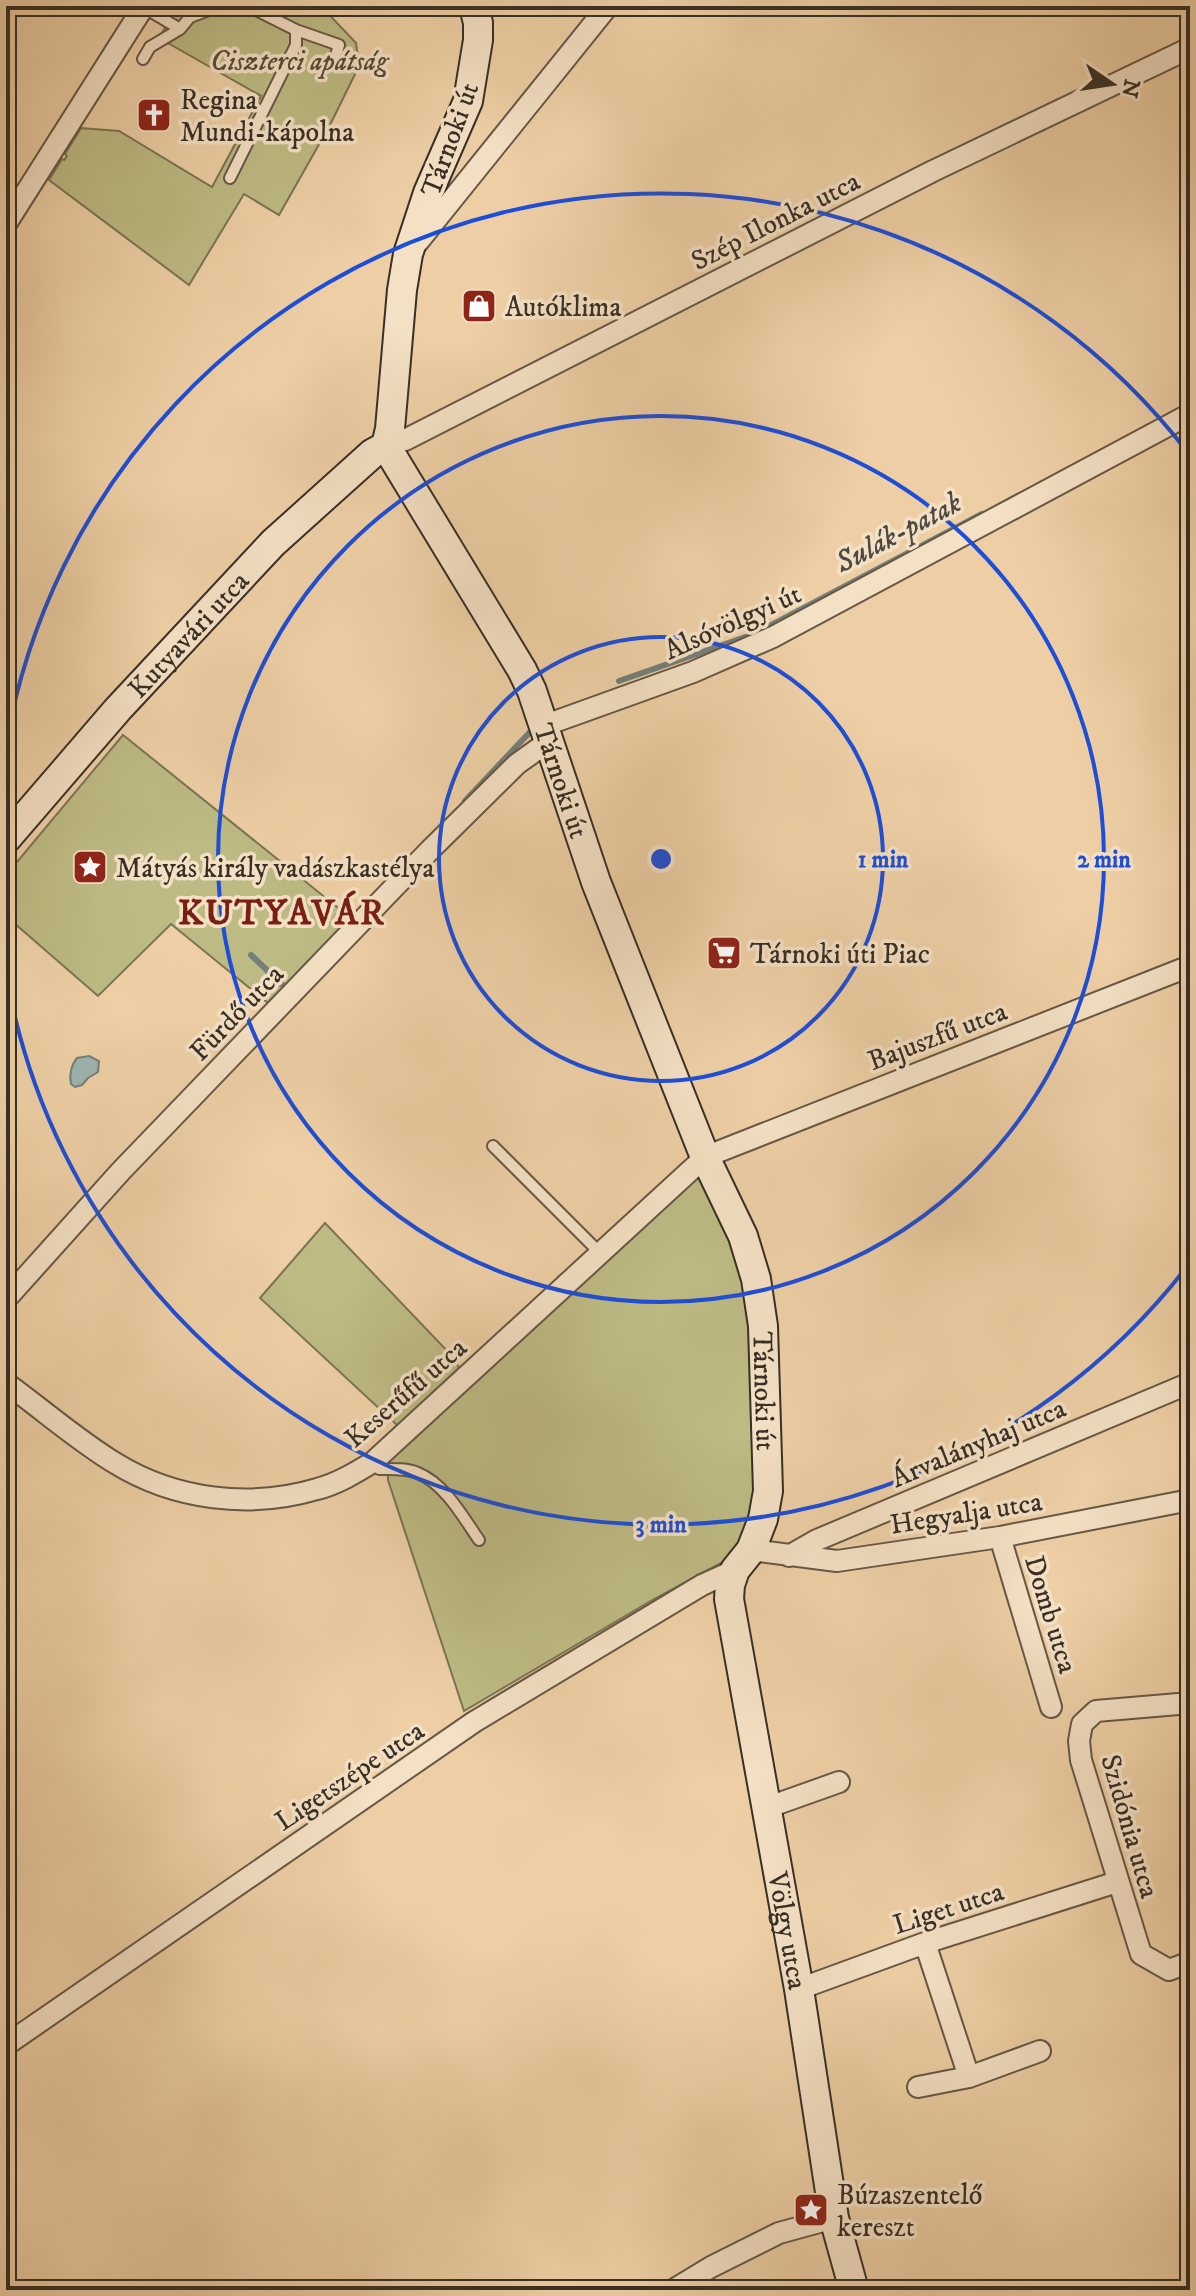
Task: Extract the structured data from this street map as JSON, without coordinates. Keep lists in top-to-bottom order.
{
  "streets": {
    "street": [
      "Tárnoki út",
      "Szép Ilonka utca",
      "Alsóvölgyi út",
      "Kutyavári utca",
      "Fürdő utca",
      "Bajuszfű utca",
      "Keserűfű utca",
      "Árvalányhaj utca",
      "Hegyalja utca",
      "Domb utca",
      "Ligetszépe utca",
      "Szidónia utca",
      "Liget utca",
      "Völgy utca"
    ]
  },
  "crossings": [
    ["Tárnoki út", "Szép Ilonka utca"],
    ["Tárnoki út", "Alsóvölgyi út"],
    ["Tárnoki út", "Kutyavári utca"],
    ["Tárnoki út", "Fürdő utca"],
    ["Tárnoki út", "Bajuszfű utca"],
    ["Tárnoki út", "Keserűfű utca"],
    ["Tárnoki út", "Hegyalja utca"],
    ["Tárnoki út", "Ligetszépe utca"],
    ["Tárnoki út", "Völgy utca"],
    ["Szép Ilonka utca", "Kutyavári utca"],
    ["Alsóvölgyi út", "Fürdő utca"],
    ["Bajuszfű utca", "Keserűfű utca"],
    ["Árvalányhaj utca", "Hegyalja utca"],
    ["Hegyalja utca", "Domb utca"],
    ["Hegyalja utca", "Ligetszépe utca"],
    ["Hegyalja utca", "Völgy utca"],
    ["Ligetszépe utca", "Völgy utca"],
    ["Szidónia utca", "Liget utca"],
    ["Liget utca", "Völgy utca"]
  ],
  "districts": ["KUTYAVÁR"],
  "water": ["Sulák-patak"],
  "parks": ["Ciszterci apátság"],
  "places": {
    "church": ["Regina Mundi-kápolna"],
    "shop": ["Autóklima"],
    "place": ["Mátyás király vadászkastélya", "Búzaszentelő kereszt"],
    "supermarket": ["Tárnoki úti Piac"]
  },
  "north": "right",
  "rings": ["1 min", "2 min", "3 min"]
}
